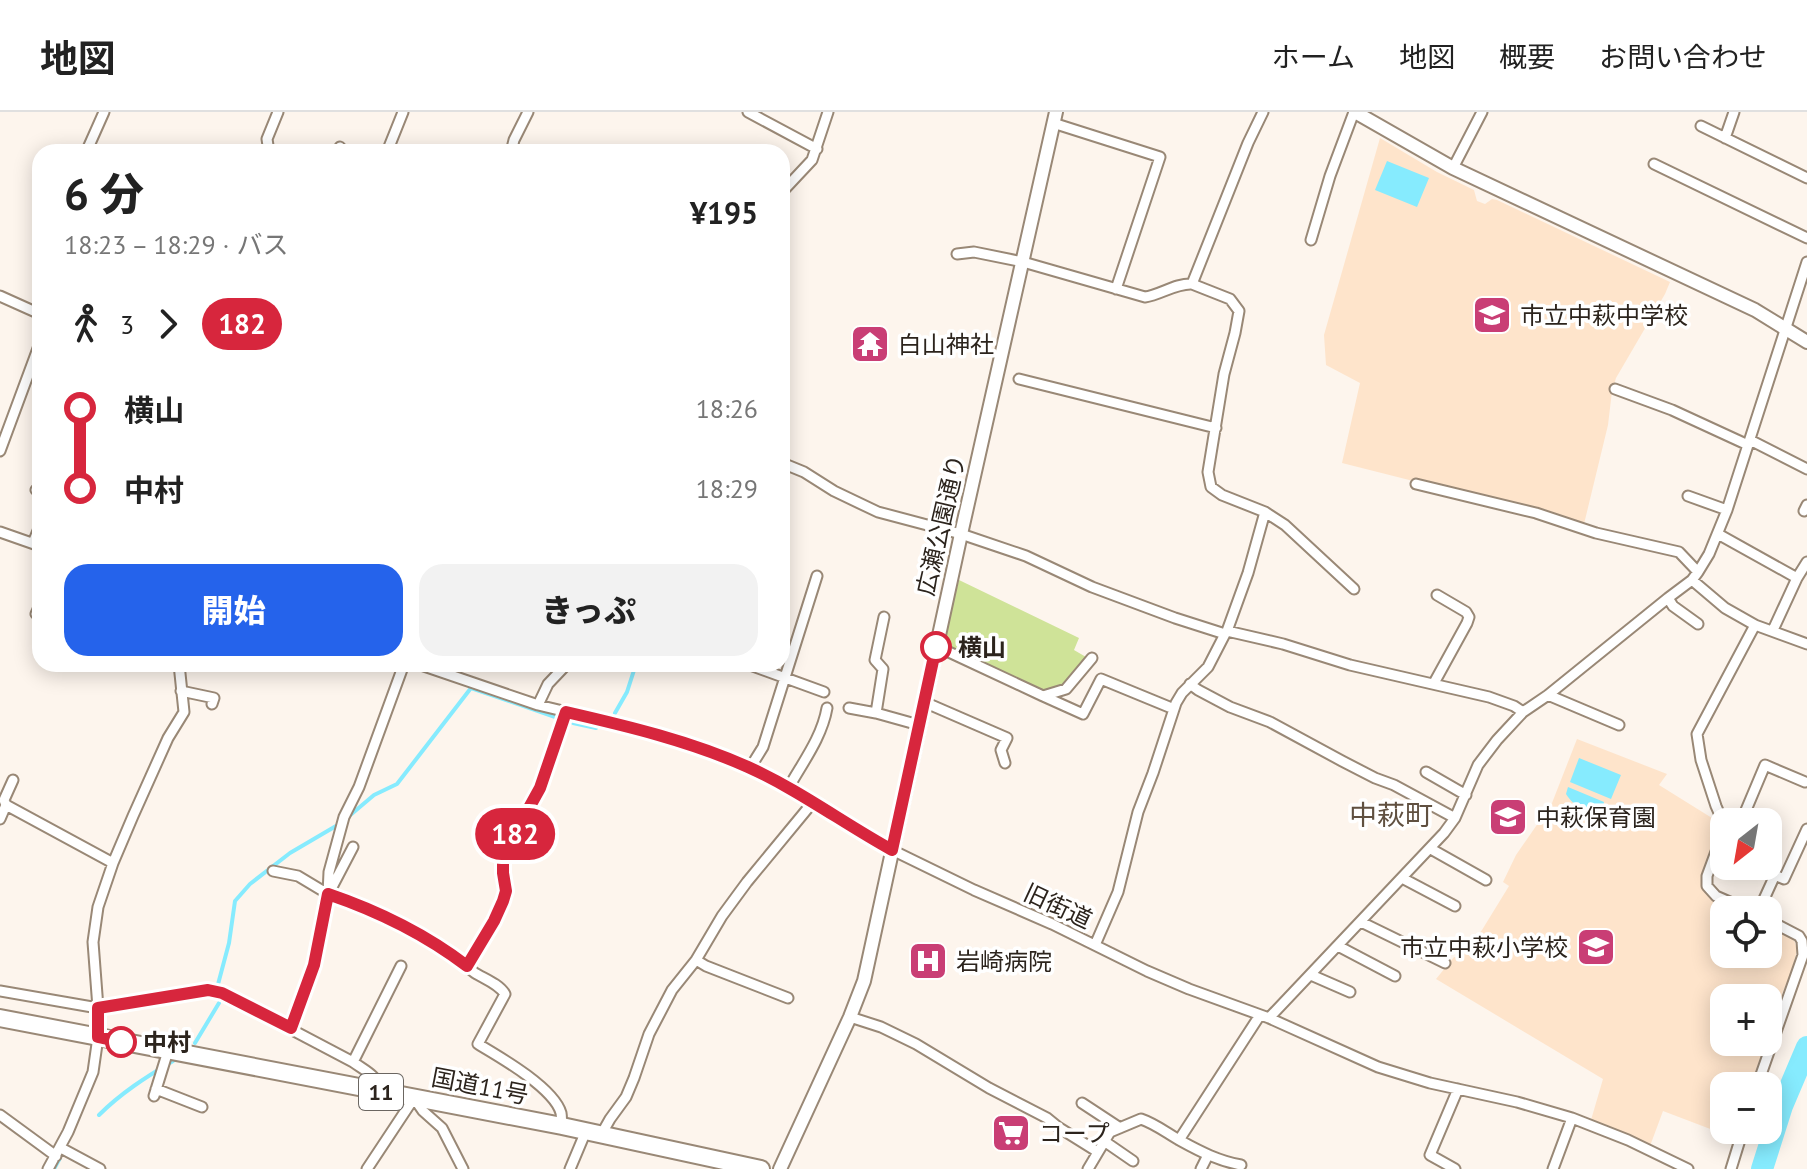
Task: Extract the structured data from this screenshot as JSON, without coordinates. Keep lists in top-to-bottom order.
{
  "streets": {
    "highway": ["国道11号", "11"],
    "street": ["広瀬公園通り", "旧街道"]
  },
  "crossings": [
    ["広瀬公園通り", "旧街道"]
  ],
  "districts": ["中萩町"],
  "places": {
    "school or university": ["市立中萩中学校", "中萩保育園", "市立中萩小学校"],
    "temple": ["白山神社"],
    "other": ["横山", "中村"],
    "hospital": ["岩崎病院"],
    "supermarket": ["コープ"]
  },
  "lines": ["bus line 182"],
  "north": "bottom left",
  "page": {
    "header": "地図",
    "nav": [
      "ホーム",
      "地図",
      "概要",
      "お問い合わせ"
    ],
    "on_map": "182",
    "heading": ["6 分", "18:23 – 18:29 · バス", "¥195"],
    "legs": ["3", "182"],
    "list": [
      {
        "name": "横山",
        "value": "18:26"
      },
      {
        "name": "中村",
        "value": "18:29"
      }
    ],
    "buttons": ["開始", "きっぷ"],
    "map_buttons": ["+", "−"]
  }
}
